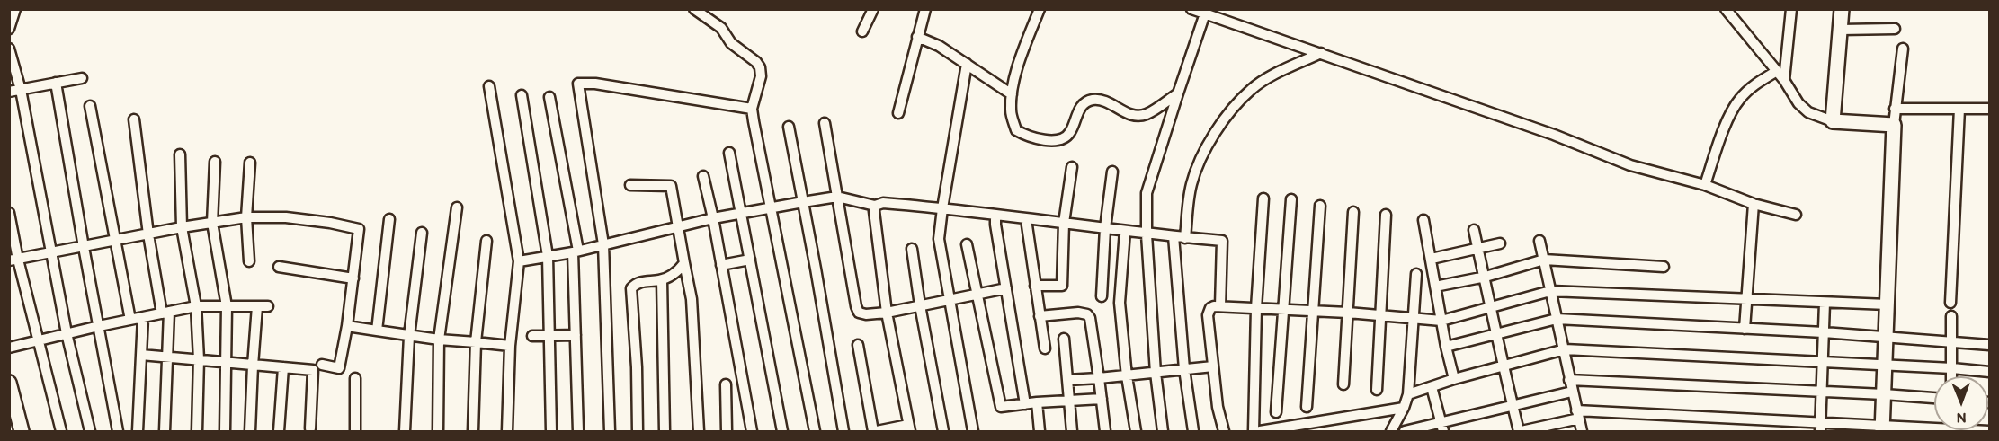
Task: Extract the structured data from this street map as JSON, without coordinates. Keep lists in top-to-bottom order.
{
  "north": "bottom"
}
